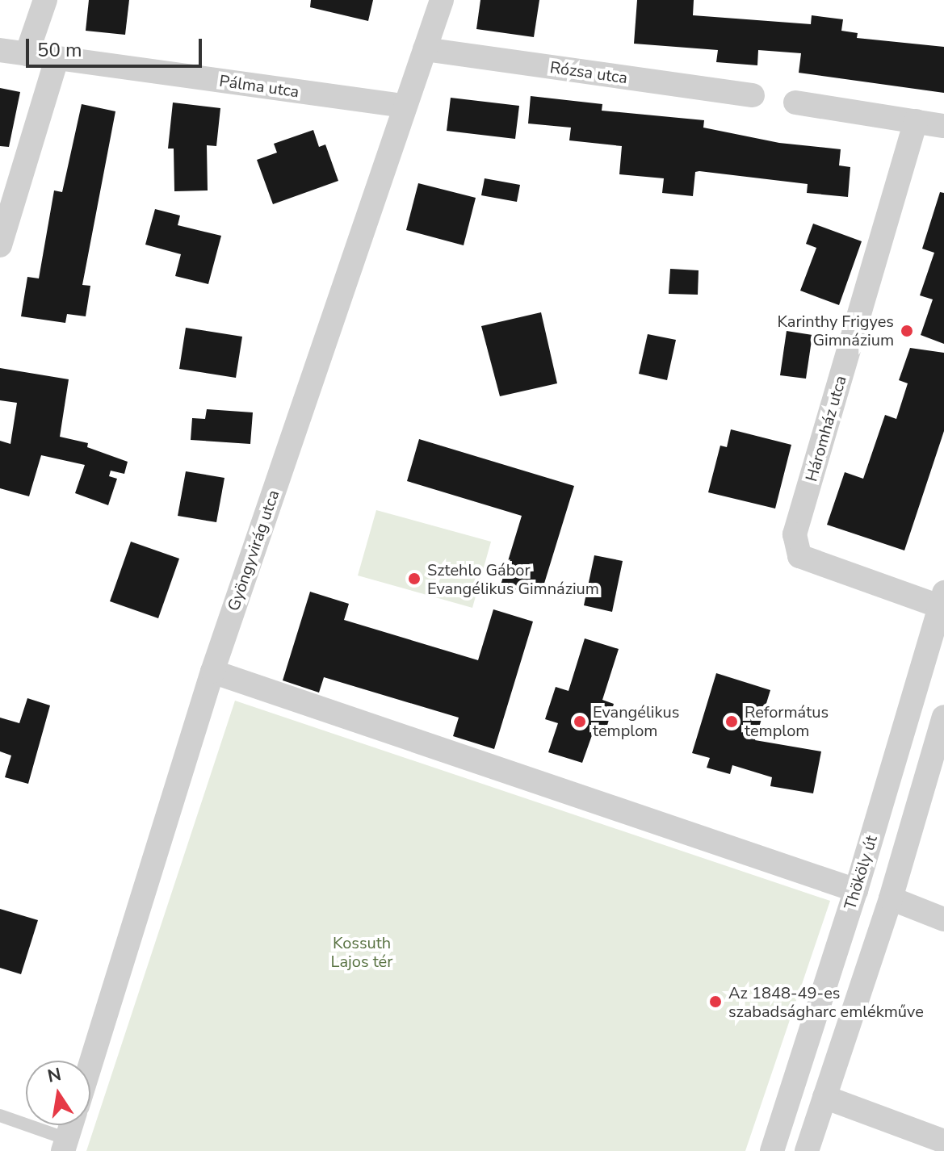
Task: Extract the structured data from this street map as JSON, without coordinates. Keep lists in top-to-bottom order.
{
  "streets": {
    "street": [
      "Rózsa utca",
      "Pálma utca",
      "Háromház utca",
      "Gyöngyvirág utca",
      "Thököly út"
    ]
  },
  "crossings": [
    ["Rózsa utca", "Gyöngyvirág utca"],
    ["Pálma utca", "Gyöngyvirág utca"],
    ["Háromház utca", "Thököly út"]
  ],
  "parks": ["Kossuth Lajos tér"],
  "places": [
    "Karinthy Frigyes Gimnázium",
    "Sztehlo Gábor Evangélikus Gimnázium",
    "Evangélikus templom",
    "Református templom",
    "Az 1848-49-es szabadságharc emlékműve"
  ],
  "scale_bar": "50 m",
  "north": "top"
}
